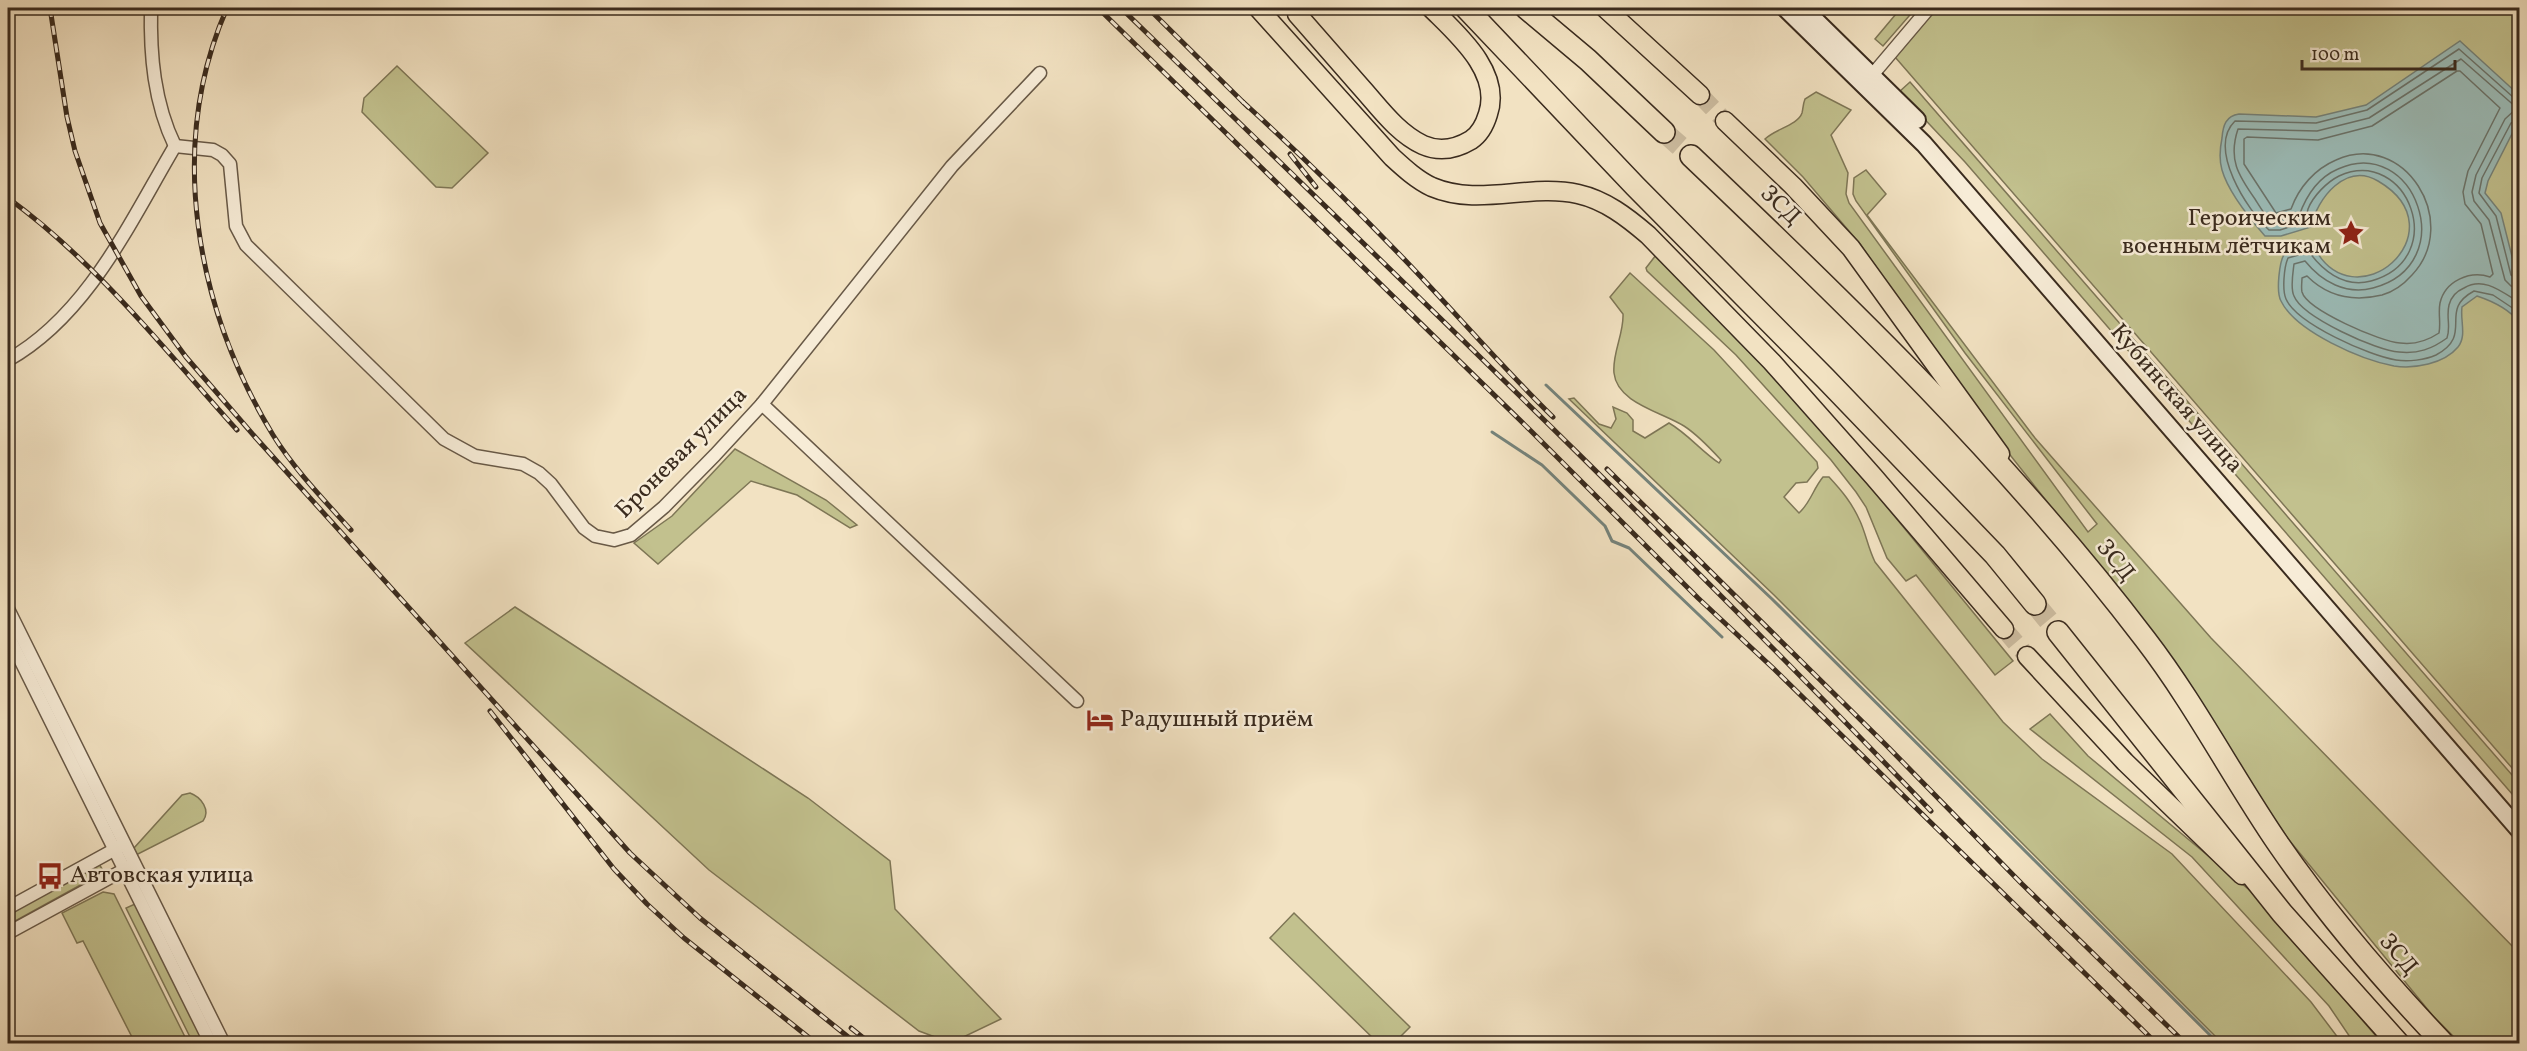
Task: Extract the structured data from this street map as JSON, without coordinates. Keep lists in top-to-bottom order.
{
  "streets": {
    "highway": ["ЗСД"],
    "main road": ["Кубинская улица"],
    "street": ["Броневая улица"]
  },
  "places": {
    "place": ["Героическим военным лётчикам"],
    "hotel": ["Радушный приём"],
    "bus stop": ["Автовская улица"]
  },
  "scale_bar": "100 m"
}
